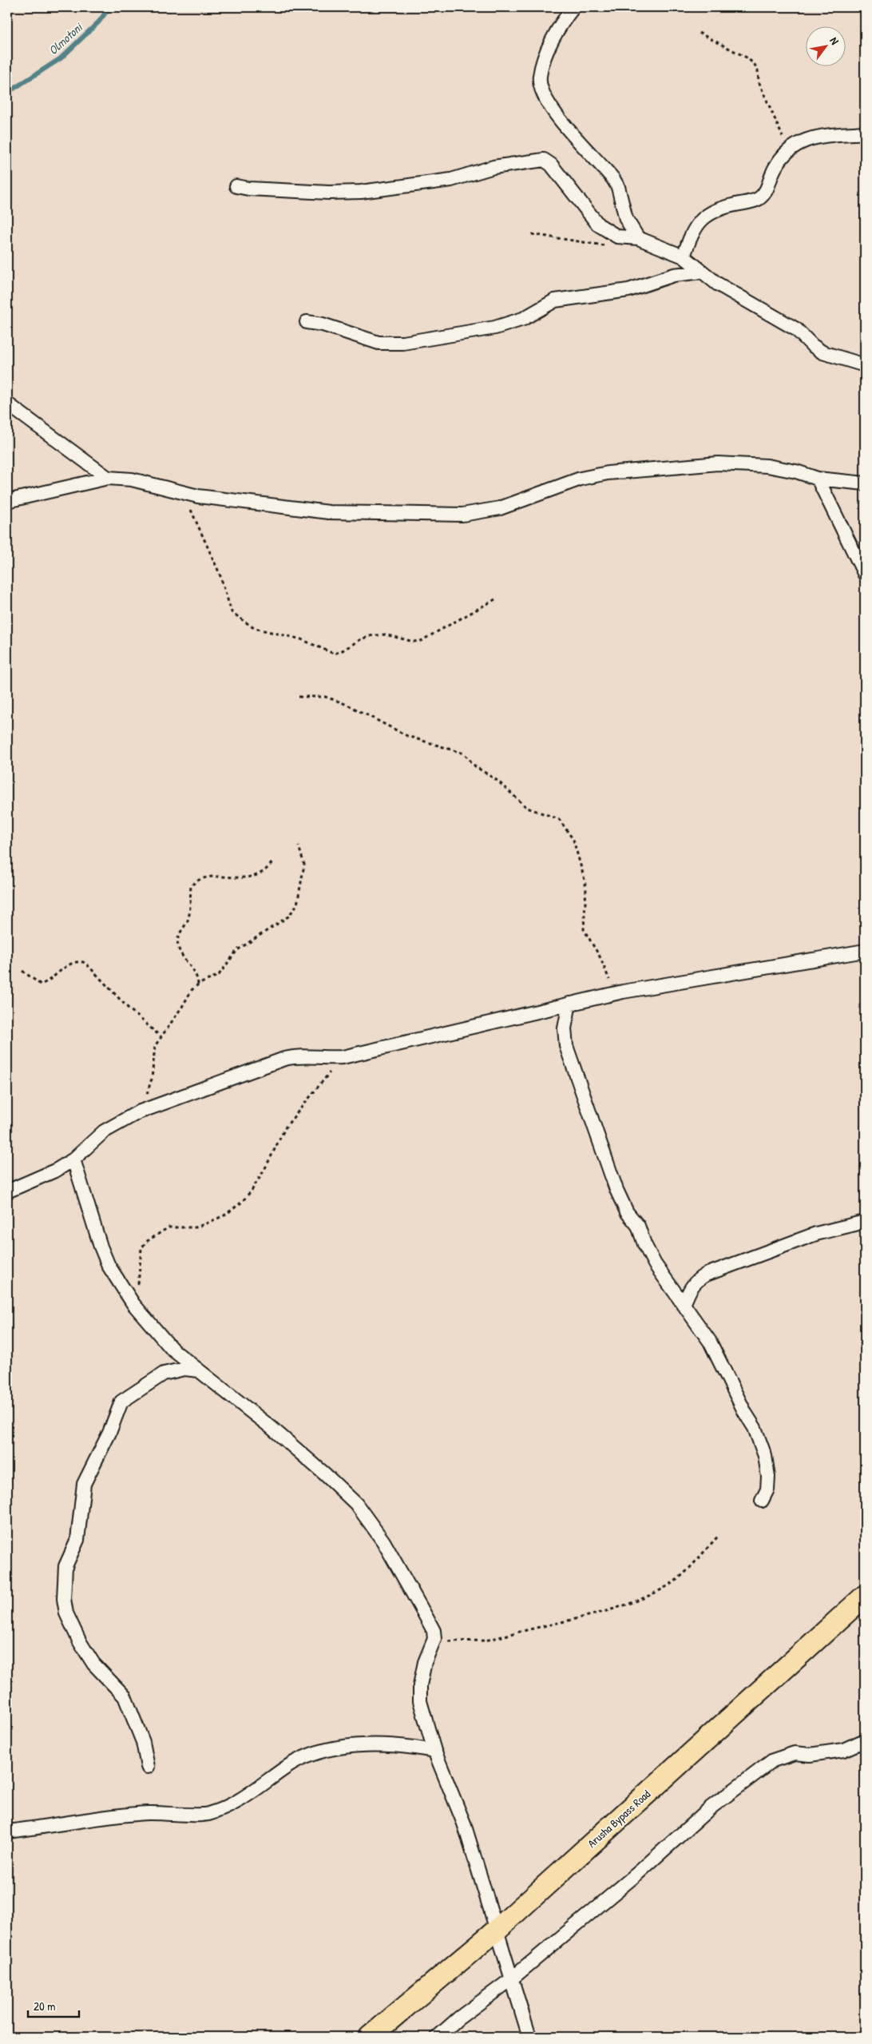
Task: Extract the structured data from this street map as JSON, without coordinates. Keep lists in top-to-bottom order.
{
  "streets": {
    "main road": ["Arusha Bypass Road"]
  },
  "water": ["Olmotoni"],
  "scale_bar": "20 m",
  "north": "top right"
}
